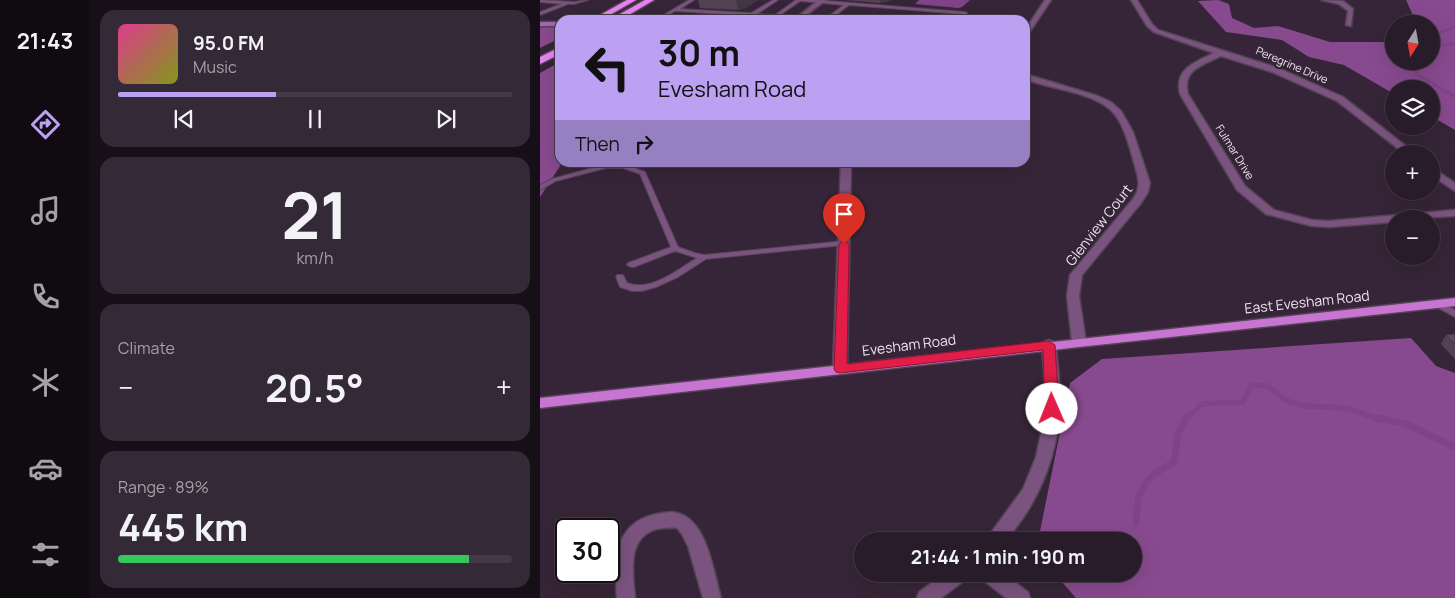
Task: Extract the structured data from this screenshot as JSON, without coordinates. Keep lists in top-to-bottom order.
{
  "streets": {
    "main road": ["East Evesham Road", "Evesham Road"],
    "street": ["Peregrine Drive", "Fulmar Drive", "Glenview Court"]
  },
  "crossings": [
    ["Peregrine Drive", "Fulmar Drive"],
    ["Glenview Court", "Evesham Road"],
    ["East Evesham Road", "Evesham Road"]
  ],
  "north": "bottom",
  "page": {
    "tabs": "21:43",
    "map_buttons": ["+", "−"],
    "turn": ["30 m", "Evesham Road"],
    "song": ["95.0 FM", "Music"],
    "then": "Then",
    "tile": [
      ["21", "km/h"],
      "Climate",
      ["Range · 89%", "445 km"]
    ],
    "heat": ["−", "20.5°", "+"],
    "limit": "30",
    "trip": "21:44 · 1 min · 190 m"
  }
}
